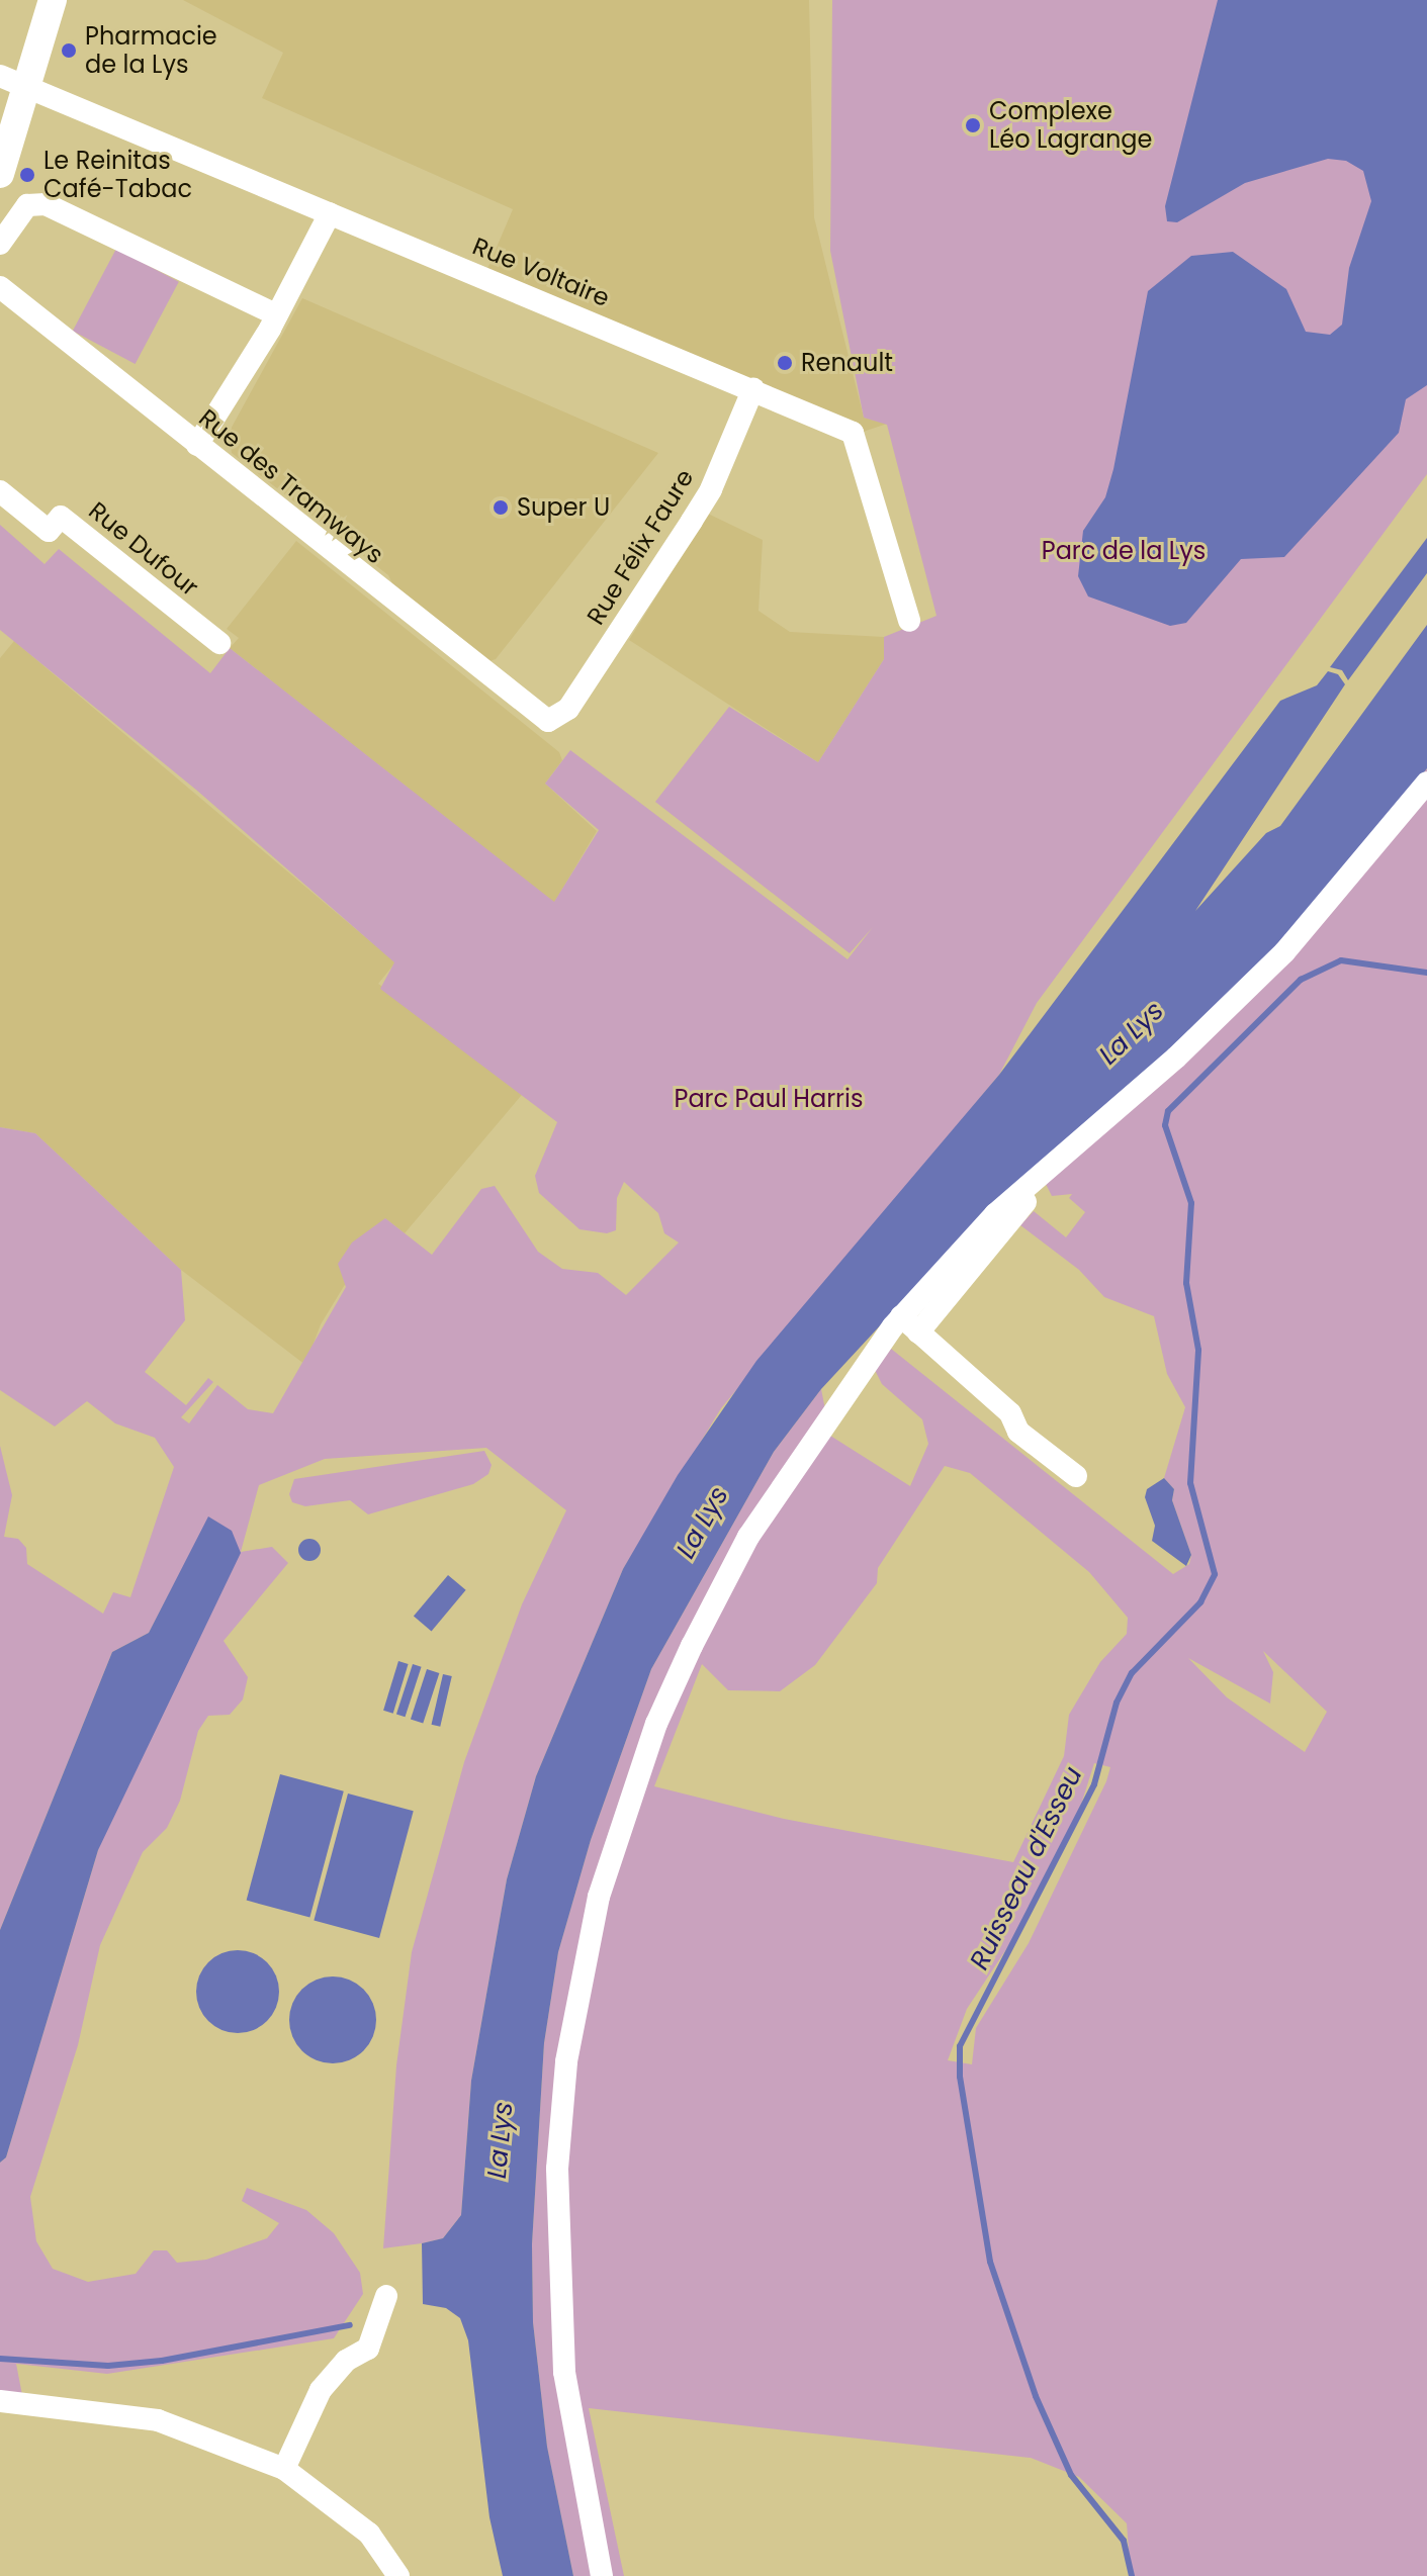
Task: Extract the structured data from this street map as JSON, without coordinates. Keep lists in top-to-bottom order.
{
  "streets": {
    "street": [
      "Rue Voltaire",
      "Rue des Tramways",
      "Rue Félix Faure",
      "Rue Dufour"
    ]
  },
  "crossings": [
    ["Rue Voltaire", "Rue Félix Faure"],
    ["Rue des Tramways", "Rue Félix Faure"]
  ],
  "water": ["La Lys", "Ruisseau d'Esseu"],
  "parks": ["Parc de la Lys", "Parc Paul Harris"],
  "places": [
    "Pharmacie de la Lys",
    "Complexe Léo Lagrange",
    "Le Reinitas Café-Tabac",
    "Renault",
    "Super U"
  ]
}
